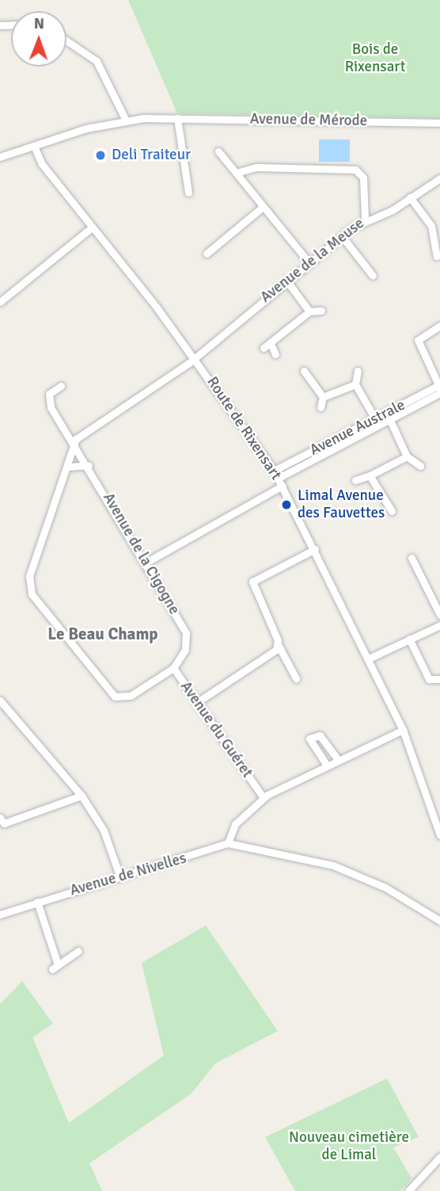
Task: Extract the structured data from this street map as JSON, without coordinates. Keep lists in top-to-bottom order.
{
  "streets": {
    "street": [
      "Avenue de Mérode",
      "Avenue de la Meuse",
      "Avenue Australe",
      "Route de Rixensart",
      "Avenue de la Cigogne",
      "Avenue du Guéret",
      "Avenue de Nivelles"
    ]
  },
  "crossings": [
    ["Avenue de Mérode", "Route de Rixensart"],
    ["Avenue de la Meuse", "Route de Rixensart"],
    ["Avenue Australe", "Route de Rixensart"],
    ["Avenue de la Cigogne", "Avenue du Guéret"]
  ],
  "districts": ["Le Beau Champ"],
  "parks": ["Bois de Rixensart", "Nouveau cimetière de Limal"],
  "places": ["Deli Traiteur", "Limal Avenue des Fauvettes"],
  "north": "top"
}
